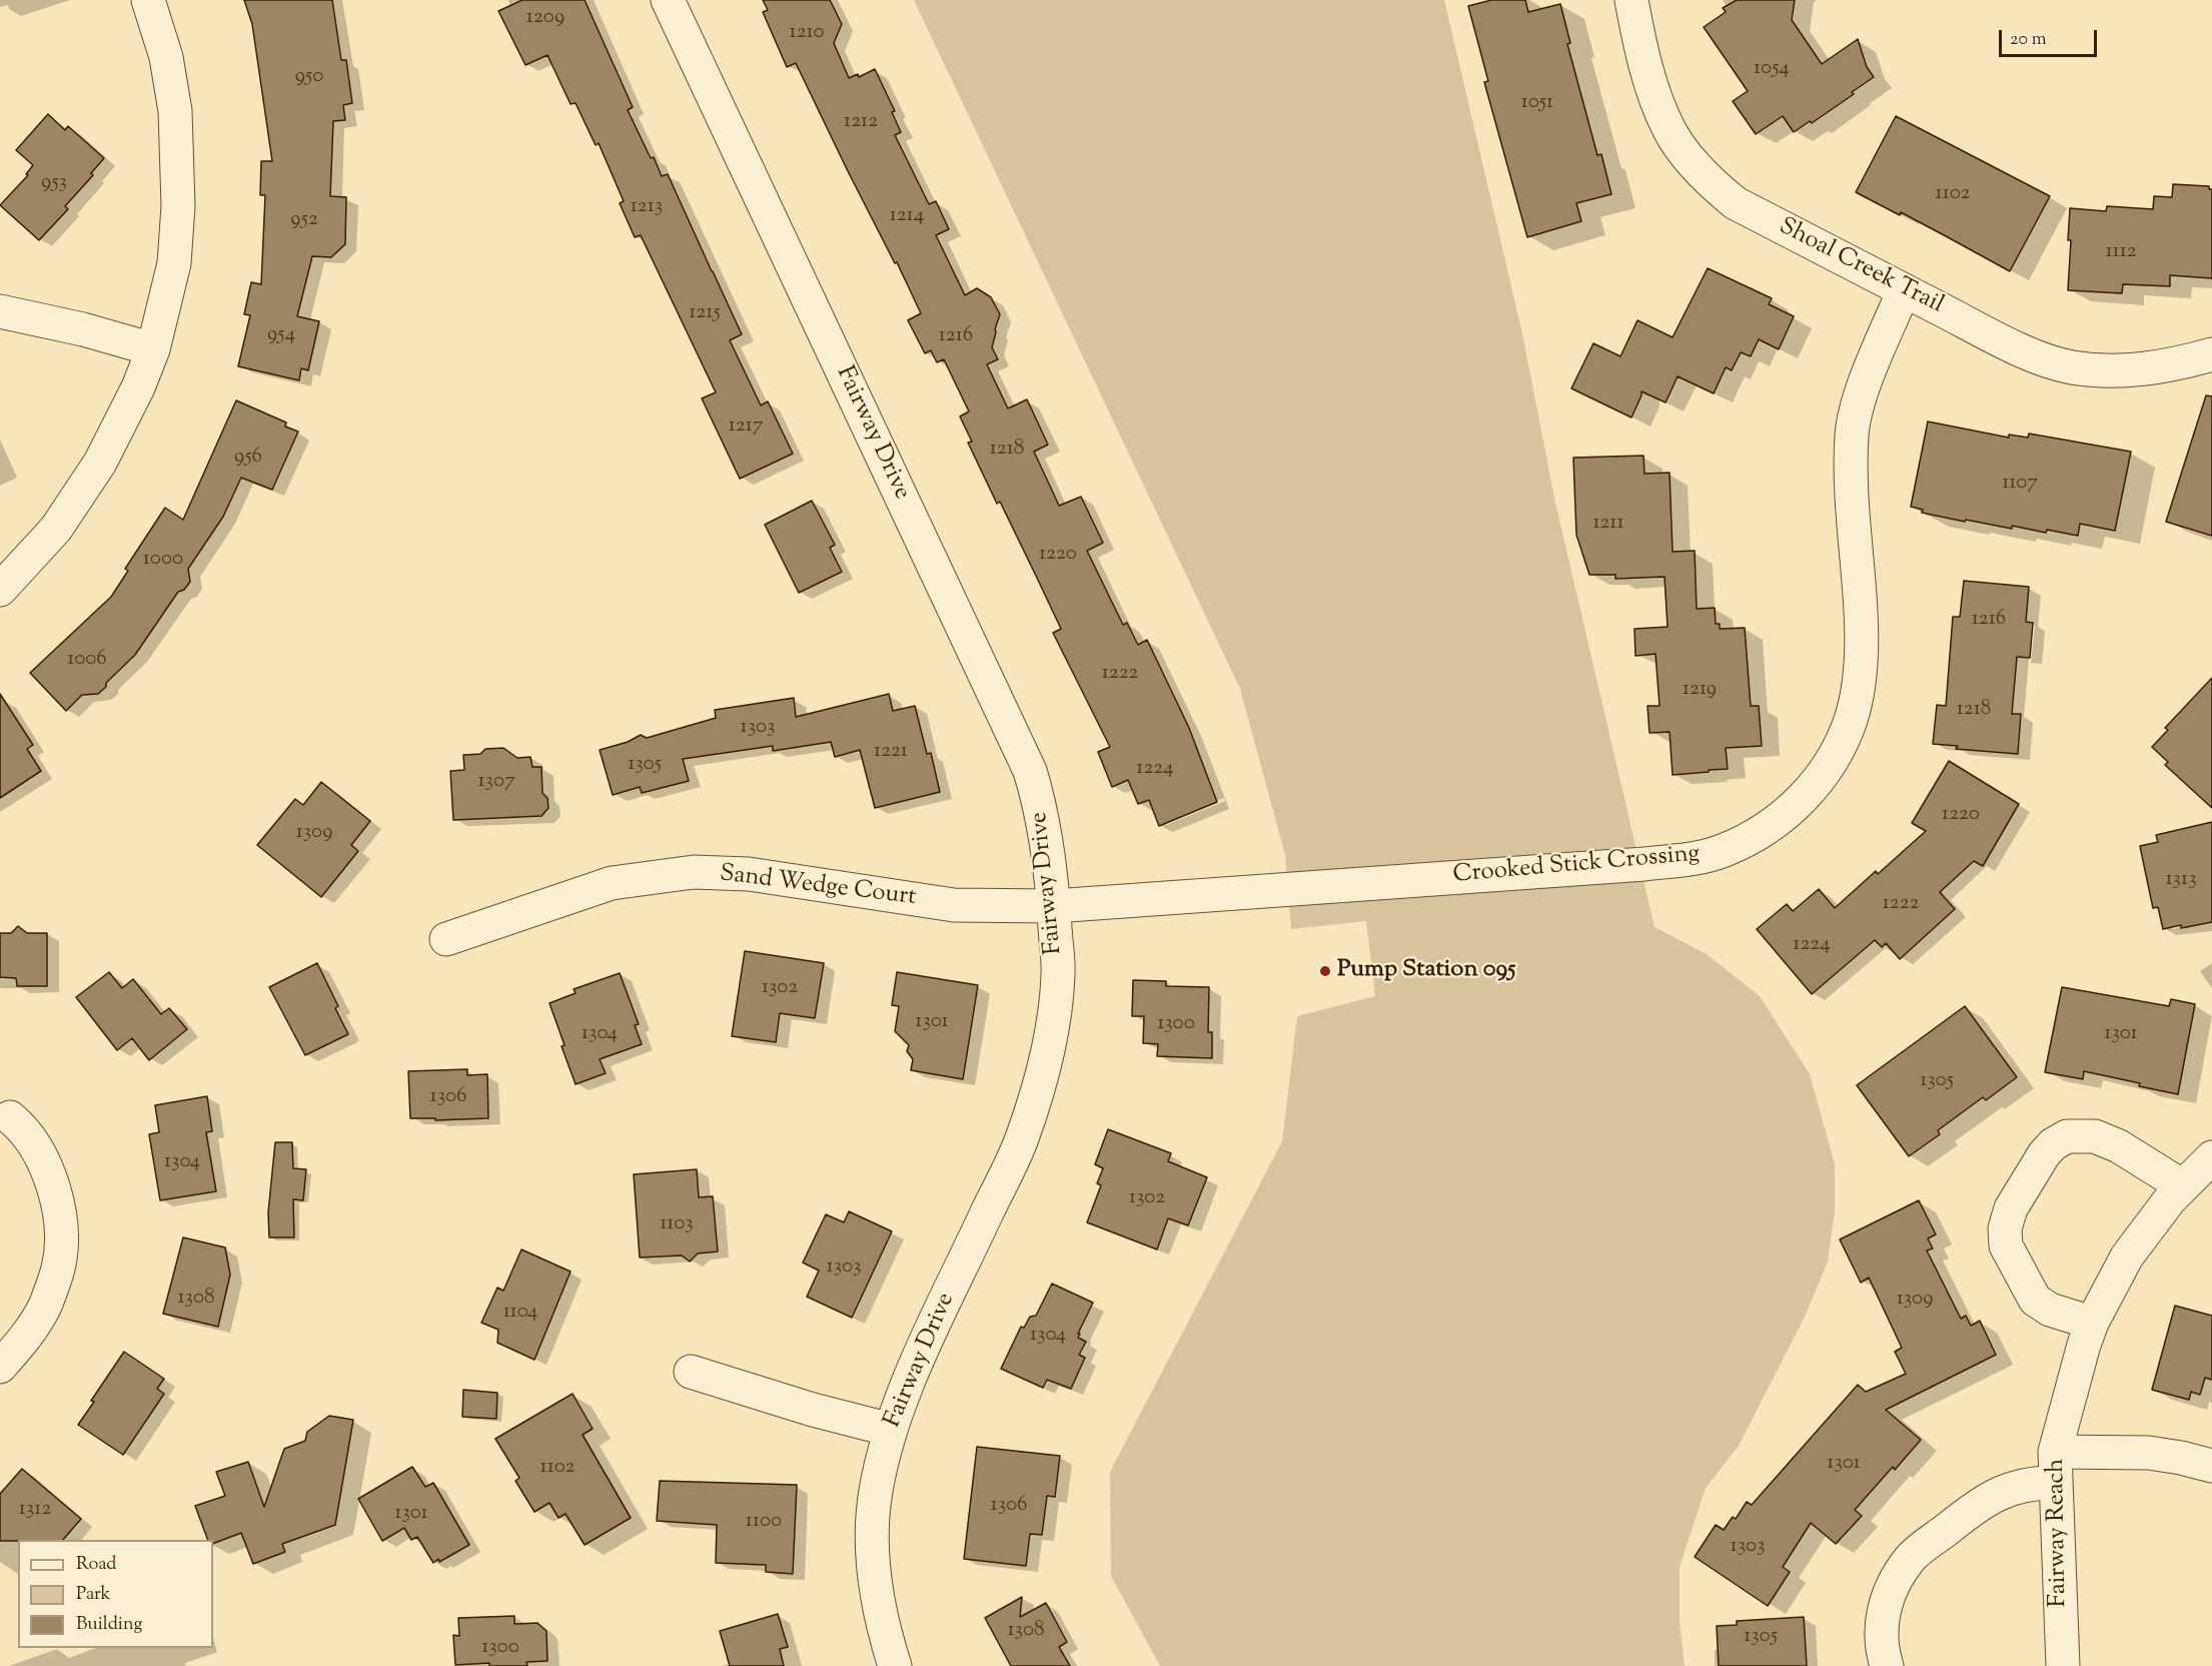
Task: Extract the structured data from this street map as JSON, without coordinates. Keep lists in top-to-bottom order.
{
  "streets": {
    "street": [
      "Shoal Creek Trail",
      "Fairway Drive",
      "Crooked Stick Crossing",
      "Sand Wedge Court",
      "Fairway Reach"
    ]
  },
  "crossings": [
    ["Shoal Creek Trail", "Crooked Stick Crossing"],
    ["Fairway Drive", "Crooked Stick Crossing"],
    ["Fairway Drive", "Sand Wedge Court"],
    ["Crooked Stick Crossing", "Sand Wedge Court"]
  ],
  "places": ["Pump Station 095"],
  "house_numbers": [
    "1209",
    "1210",
    "1054",
    "950",
    "1051",
    "1212",
    "953",
    "1102",
    "1213",
    "1214",
    "952",
    "1112",
    "1215",
    "954",
    "1216",
    "1217",
    "1218",
    "956",
    "1107",
    "1211",
    "1220",
    "1000",
    "1216",
    "1006",
    "1222",
    "1219",
    "1218",
    "1303",
    "1221",
    "1305",
    "1224",
    "1307",
    "1220",
    "1309",
    "1313",
    "1222",
    "1224",
    "1302",
    "1301",
    "1300",
    "1304",
    "1301",
    "1305",
    "1306",
    "1304",
    "1302",
    "1103",
    "1303",
    "1308",
    "1309",
    "1104",
    "1304",
    "1301",
    "1102",
    "1306",
    "1312",
    "1301",
    "1100",
    "1303",
    "1308",
    "1305",
    "1300"
  ],
  "legend": ["Road", "Park", "Building"],
  "scale_bar": "20 m"
}
